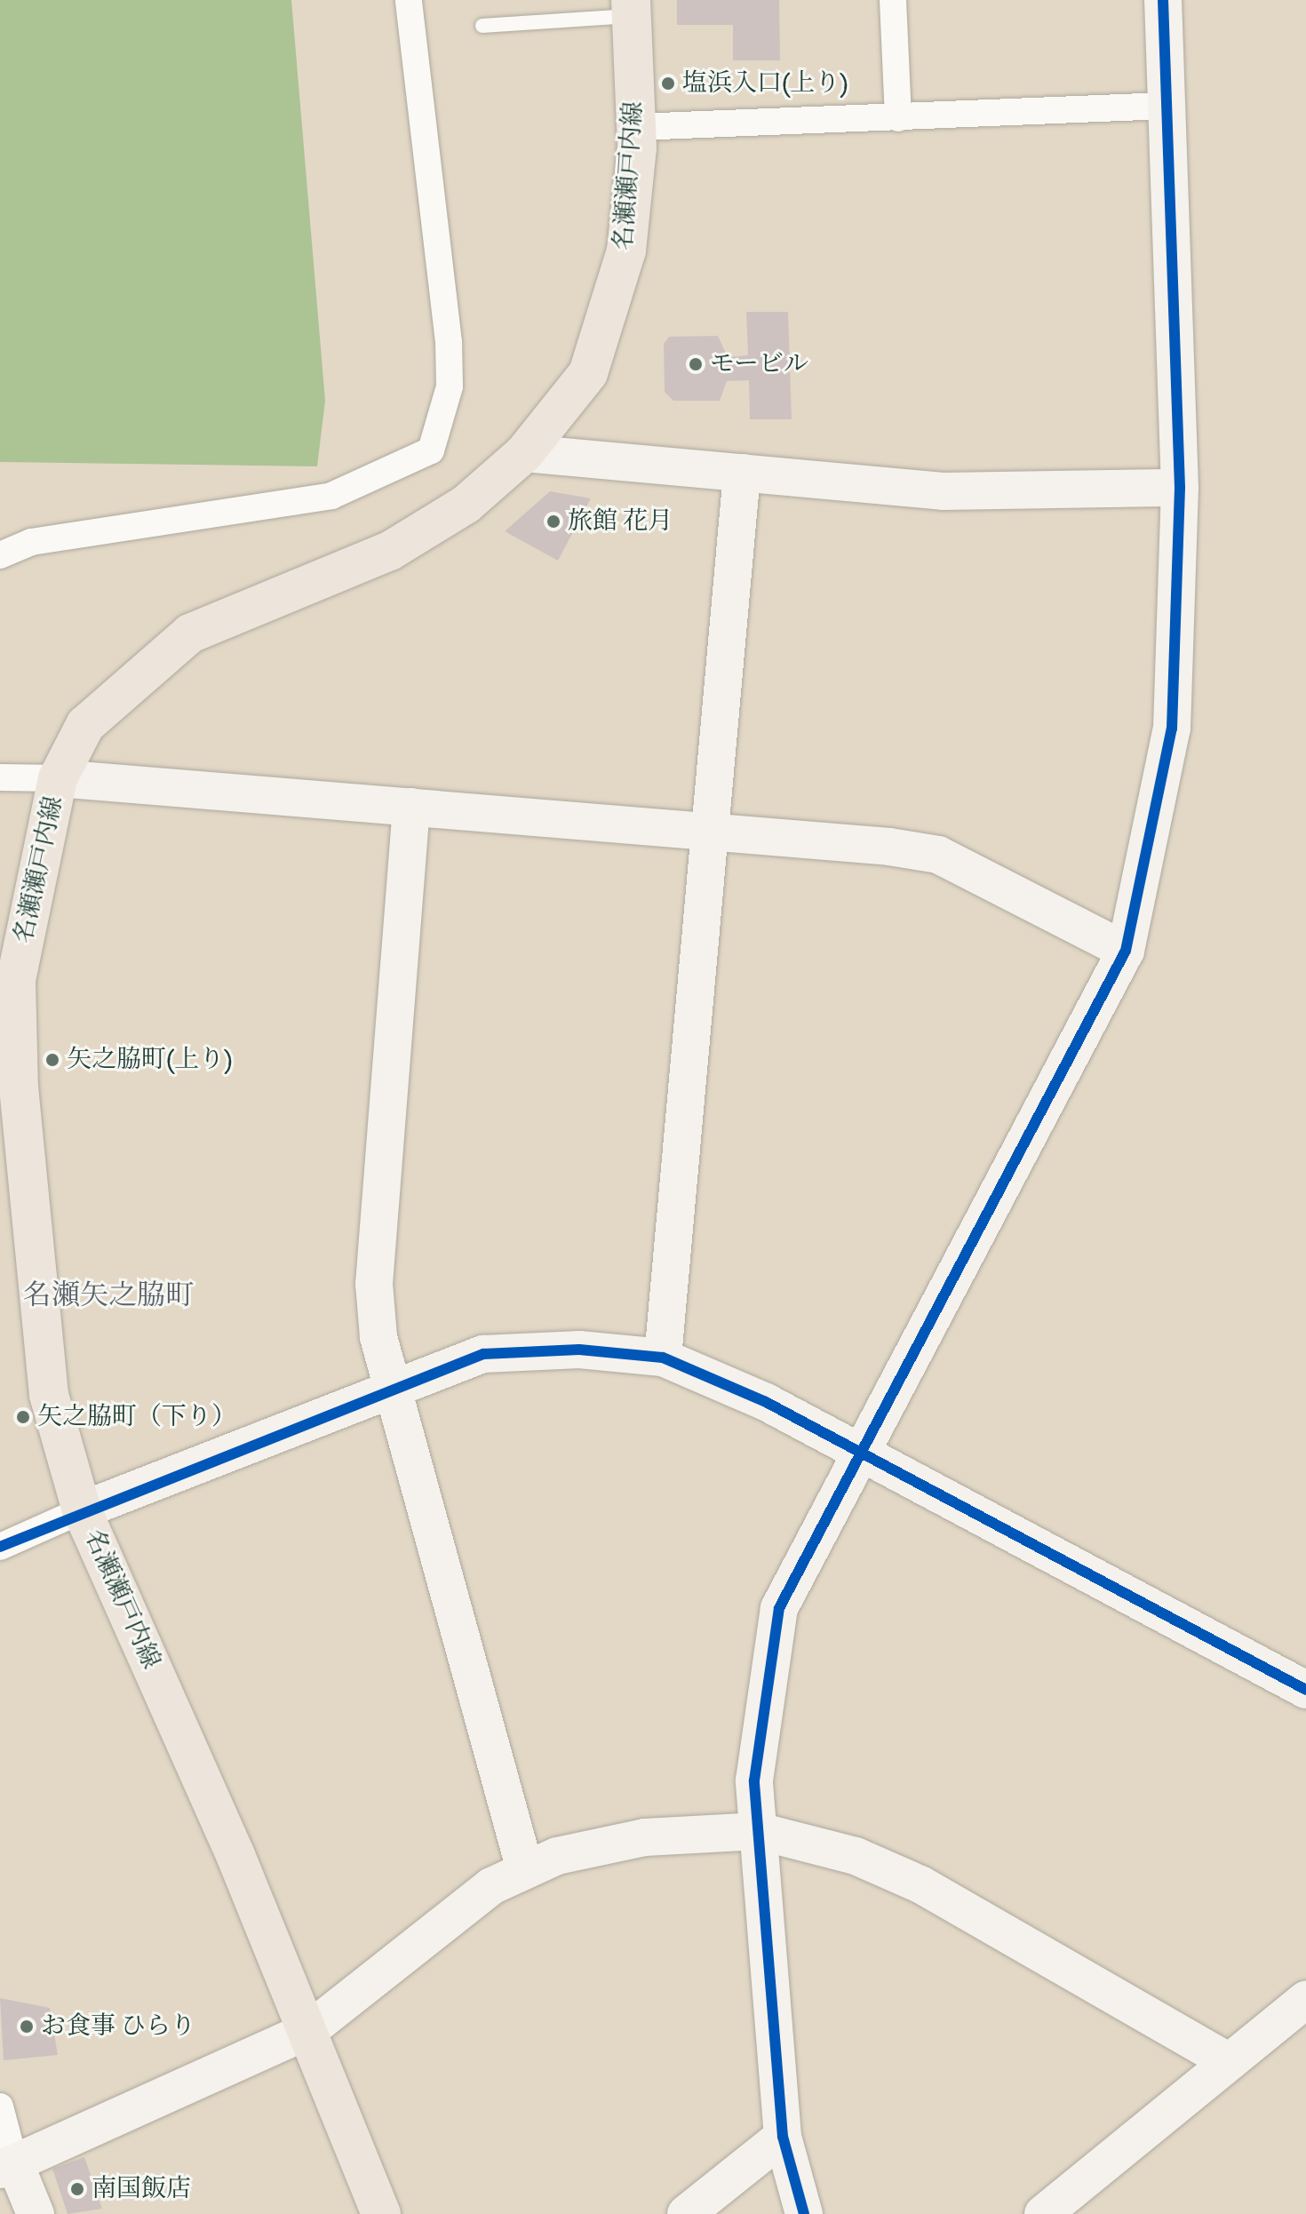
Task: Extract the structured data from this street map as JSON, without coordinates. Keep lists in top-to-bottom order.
{
  "streets": {
    "main road": ["名瀬瀬戸内線"]
  },
  "districts": ["名瀬矢之脇町"],
  "places": [
    "塩浜入口(上り)",
    "モービル",
    "旅館 花月",
    "矢之脇町(上り)",
    "矢之脇町（下り）",
    "お食事 ひらり",
    "南国飯店"
  ]
}
